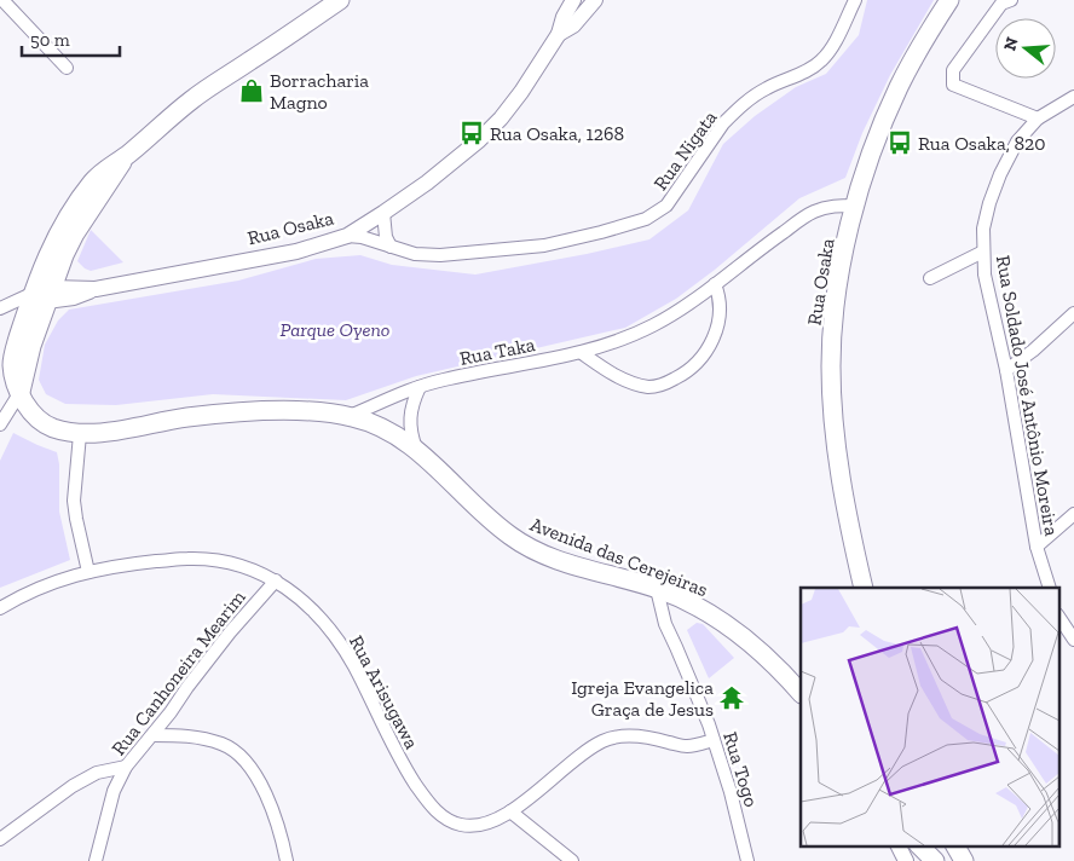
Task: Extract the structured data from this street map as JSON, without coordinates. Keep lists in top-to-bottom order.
{
  "streets": {
    "main road": ["Rua Osaka", "Avenida das Cerejeiras"],
    "street": [
      "Rua Nigata",
      "Rua Taka",
      "Rua Soldado José Antônio Moreira",
      "Rua Canhoneira Mearim",
      "Rua Arisugawa",
      "Rua Togo"
    ]
  },
  "crossings": [
    ["Rua Nigata", "Rua Osaka"],
    ["Rua Osaka", "Rua Taka"],
    ["Rua Osaka", "Avenida das Cerejeiras"],
    ["Rua Taka", "Avenida das Cerejeiras"],
    ["Avenida das Cerejeiras", "Rua Togo"],
    ["Rua Canhoneira Mearim", "Rua Arisugawa"],
    ["Rua Arisugawa", "Rua Togo"]
  ],
  "parks": ["Parque Oyeno"],
  "places": {
    "shop": ["Borracharia Magno"],
    "bus stop": ["Rua Osaka, 1268", "Rua Osaka, 820"],
    "temple": ["Igreja Evangelica Graça de Jesus"]
  },
  "scale_bar": "50 m",
  "north": "left"
}
